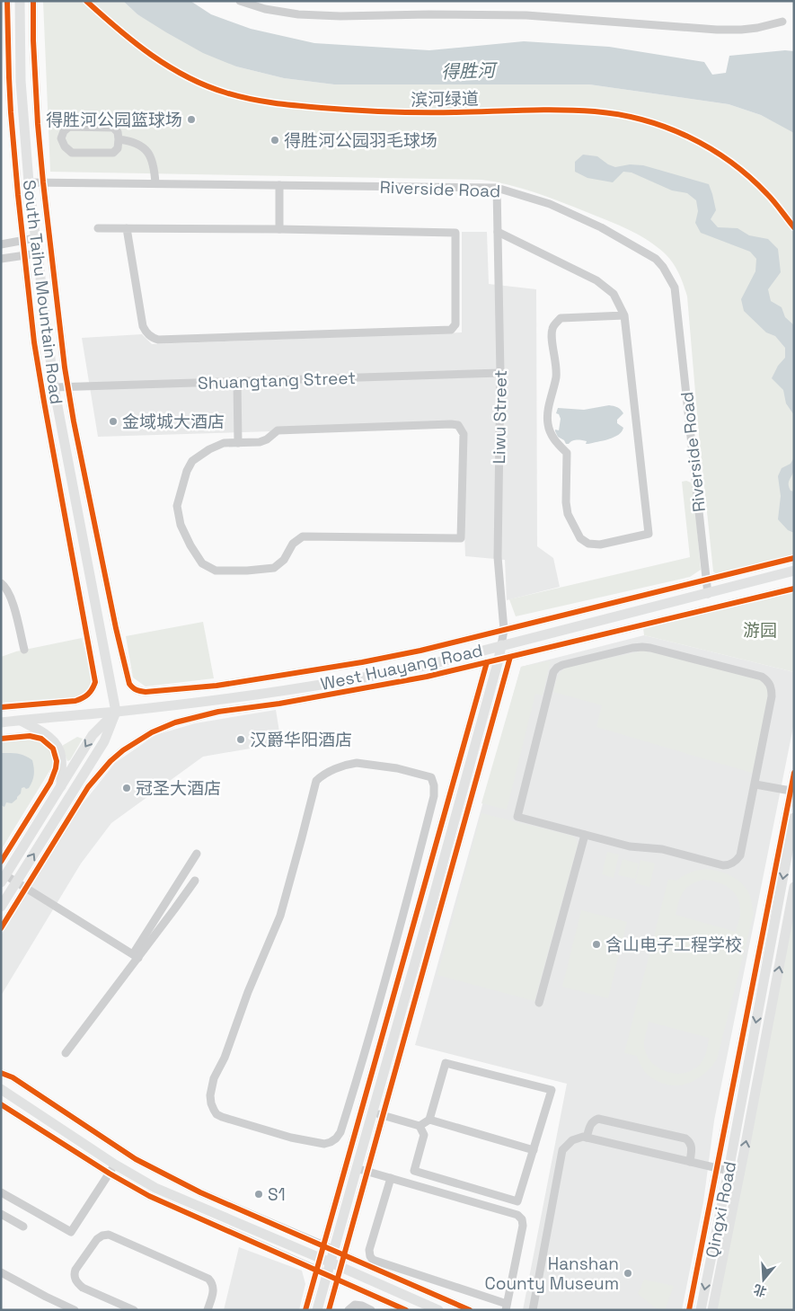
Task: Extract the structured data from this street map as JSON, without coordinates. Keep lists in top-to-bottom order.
{
  "streets": {
    "main road": ["South Taihu Mountain Road", "West Huayang Road", "Qingxi Road"],
    "street": ["Riverside Road", "Shuangtang Street", "Liwu Street"],
    "cycle path": ["滨河绿道"]
  },
  "crossings": [
    ["Riverside Road", "South Taihu Mountain Road"],
    ["Riverside Road", "Liwu Street"],
    ["Riverside Road", "West Huayang Road"],
    ["South Taihu Mountain Road", "Shuangtang Street"],
    ["South Taihu Mountain Road", "West Huayang Road"],
    ["Shuangtang Street", "Liwu Street"],
    ["Liwu Street", "West Huayang Road"]
  ],
  "water": ["得胜河"],
  "parks": ["游园"],
  "places": [
    "得胜河公园篮球场",
    "得胜河公园羽毛球场",
    "金域城大酒店",
    "汉爵华阳酒店",
    "冠圣大酒店",
    "含山电子工程学校",
    "S1",
    "Hanshan County Museum"
  ],
  "north": "bottom"
}
